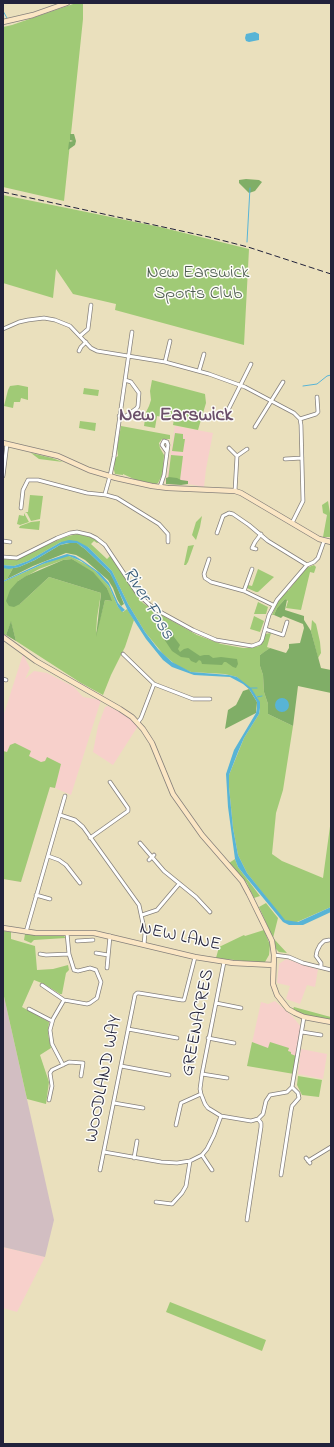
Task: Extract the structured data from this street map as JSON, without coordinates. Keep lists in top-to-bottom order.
{
  "streets": {
    "street": ["NEW LANE", "GREENACRES", "WOODLAND WAY"]
  },
  "crossings": [
    ["NEW LANE", "GREENACRES"],
    ["NEW LANE", "WOODLAND WAY"]
  ],
  "districts": ["New Earswick"],
  "water": ["River Foss"],
  "parks": ["New Earswick Sports Club"]
}
